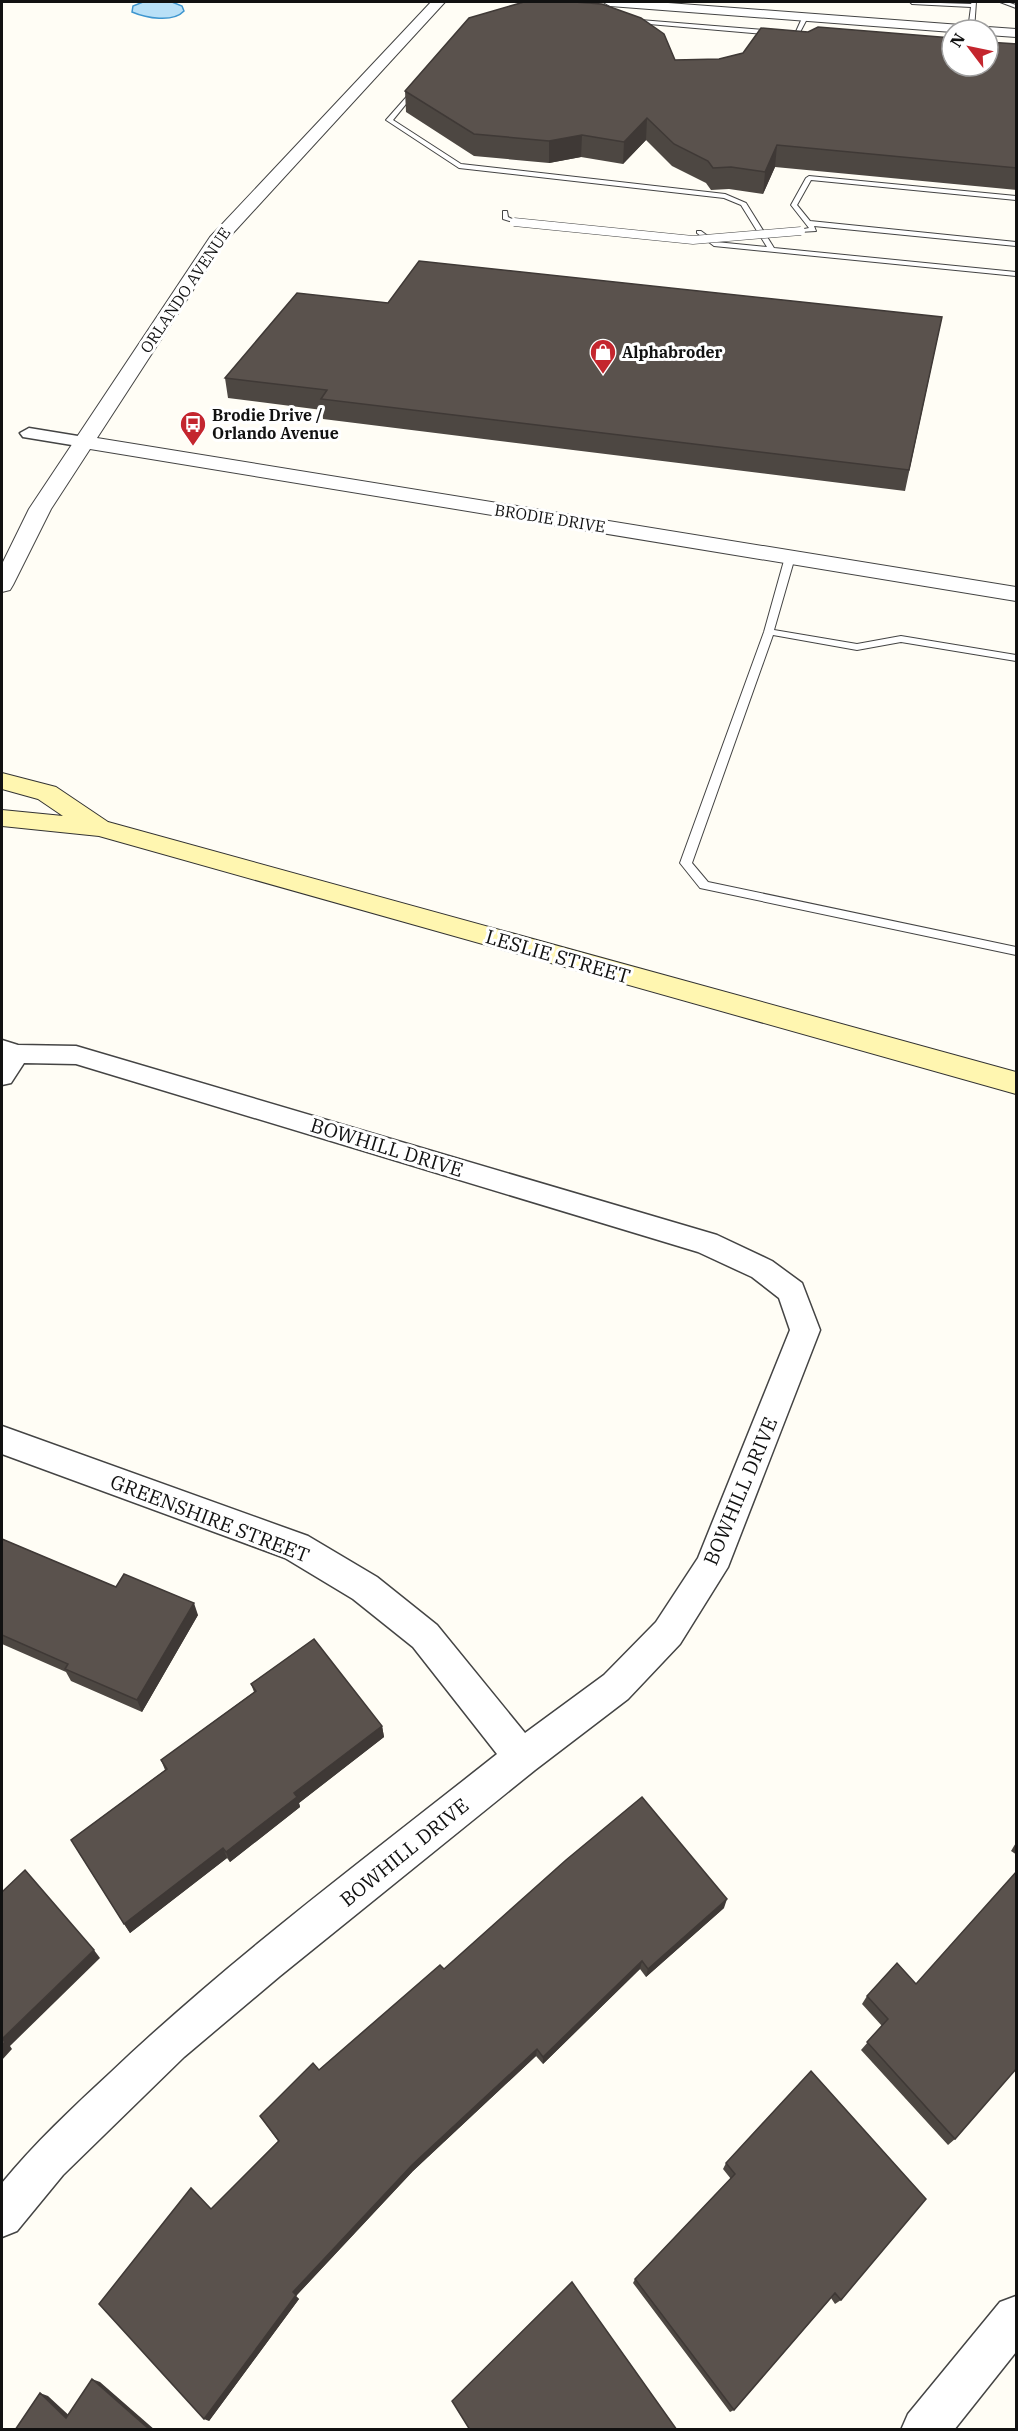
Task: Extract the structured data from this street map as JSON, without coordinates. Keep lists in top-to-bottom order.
{
  "streets": {
    "main road": ["LESLIE STREET"],
    "street": [
      "ORLANDO AVENUE",
      "BRODIE DRIVE",
      "BOWHILL DRIVE",
      "GREENSHIRE STREET"
    ]
  },
  "crossings": [
    ["ORLANDO AVENUE", "BRODIE DRIVE"],
    ["BOWHILL DRIVE", "GREENSHIRE STREET"]
  ],
  "places": {
    "shop": ["Alphabroder"],
    "bus stop": ["Brodie Drive / Orlando Avenue"]
  },
  "north": "top left"
}
